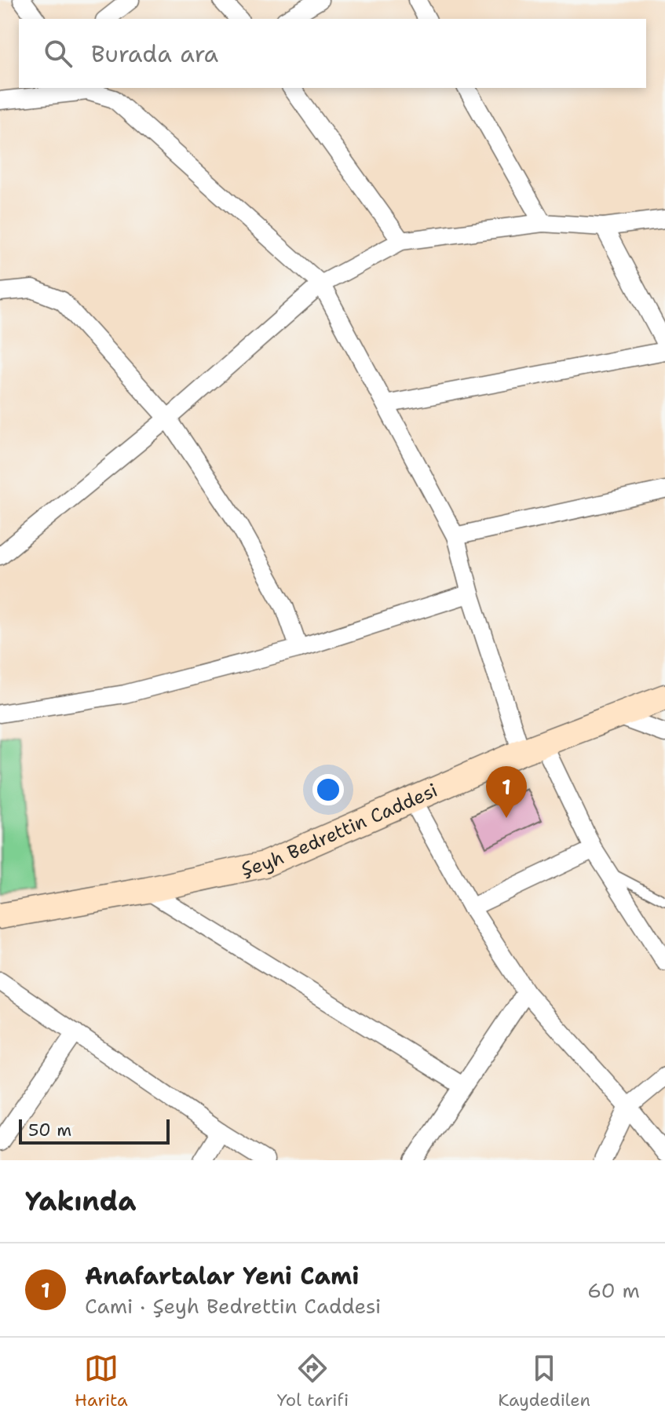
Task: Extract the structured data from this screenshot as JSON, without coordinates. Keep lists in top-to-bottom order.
{
  "streets": {
    "main road": ["Şeyh Bedrettin Caddesi"]
  },
  "scale_bar": "50 m",
  "page": {
    "search": "Burada ara",
    "pins": "1",
    "scale": "50 m",
    "heading": "Yakında",
    "list": [
      {
        "mark": "1",
        "name": "Anafartalar Yeni Cami",
        "note": "Cami · Şeyh Bedrettin Caddesi",
        "value": "60 m"
      }
    ],
    "nav": ["Harita", "Yol tarifi", "Kaydedilen"]
  }
}
